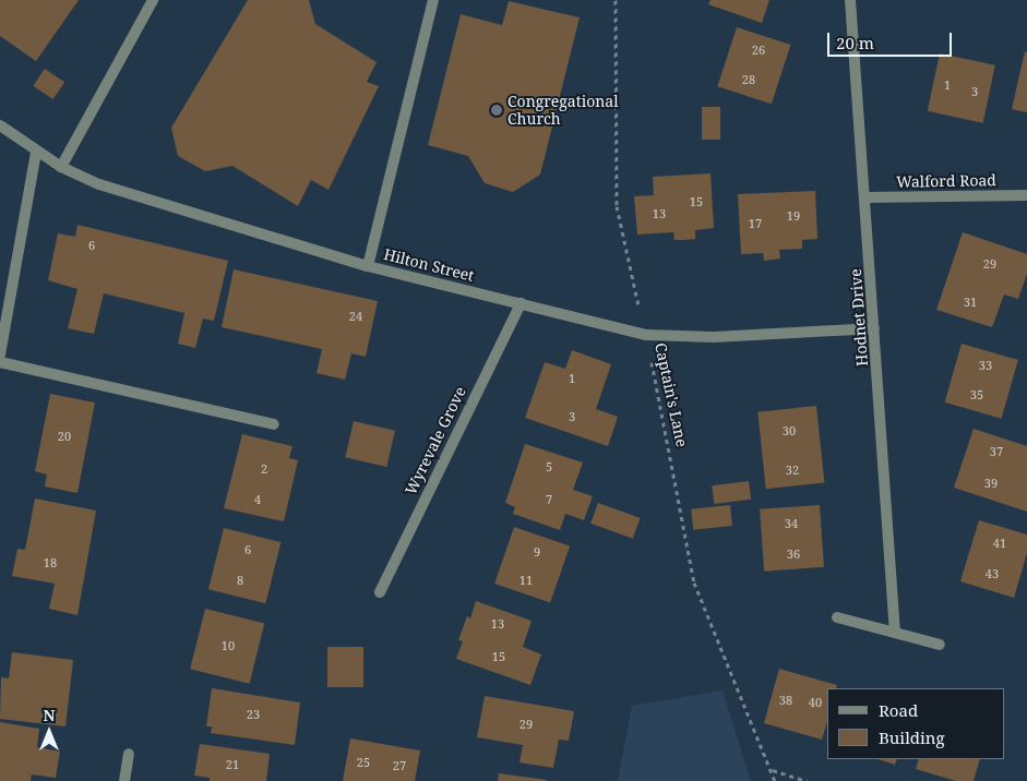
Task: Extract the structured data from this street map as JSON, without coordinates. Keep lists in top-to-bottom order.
{
  "streets": {
    "street": [
      "Walford Road",
      "Hilton Street",
      "Hodnet Drive",
      "Wyrevale Grove"
    ],
    "path": ["Captain's Lane"]
  },
  "crossings": [
    ["Walford Road", "Hodnet Drive"],
    ["Hilton Street", "Hodnet Drive"],
    ["Hilton Street", "Captain's Lane"],
    ["Hilton Street", "Wyrevale Grove"]
  ],
  "places": ["Congregational Church"],
  "house_numbers": [
    "26",
    "28",
    "1",
    "3",
    "15",
    "13",
    "19",
    "17",
    "6",
    "29",
    "31",
    "24",
    "33",
    "1",
    "35",
    "3",
    "30",
    "20",
    "37",
    "5",
    "2",
    "32",
    "39",
    "4",
    "7",
    "34",
    "41",
    "6",
    "9",
    "36",
    "18",
    "43",
    "8",
    "11",
    "13",
    "10",
    "15",
    "38",
    "40",
    "23",
    "29",
    "25",
    "21",
    "27"
  ],
  "legend": ["Road", "Building"],
  "scale_bar": "20 m",
  "north": "top"
}
